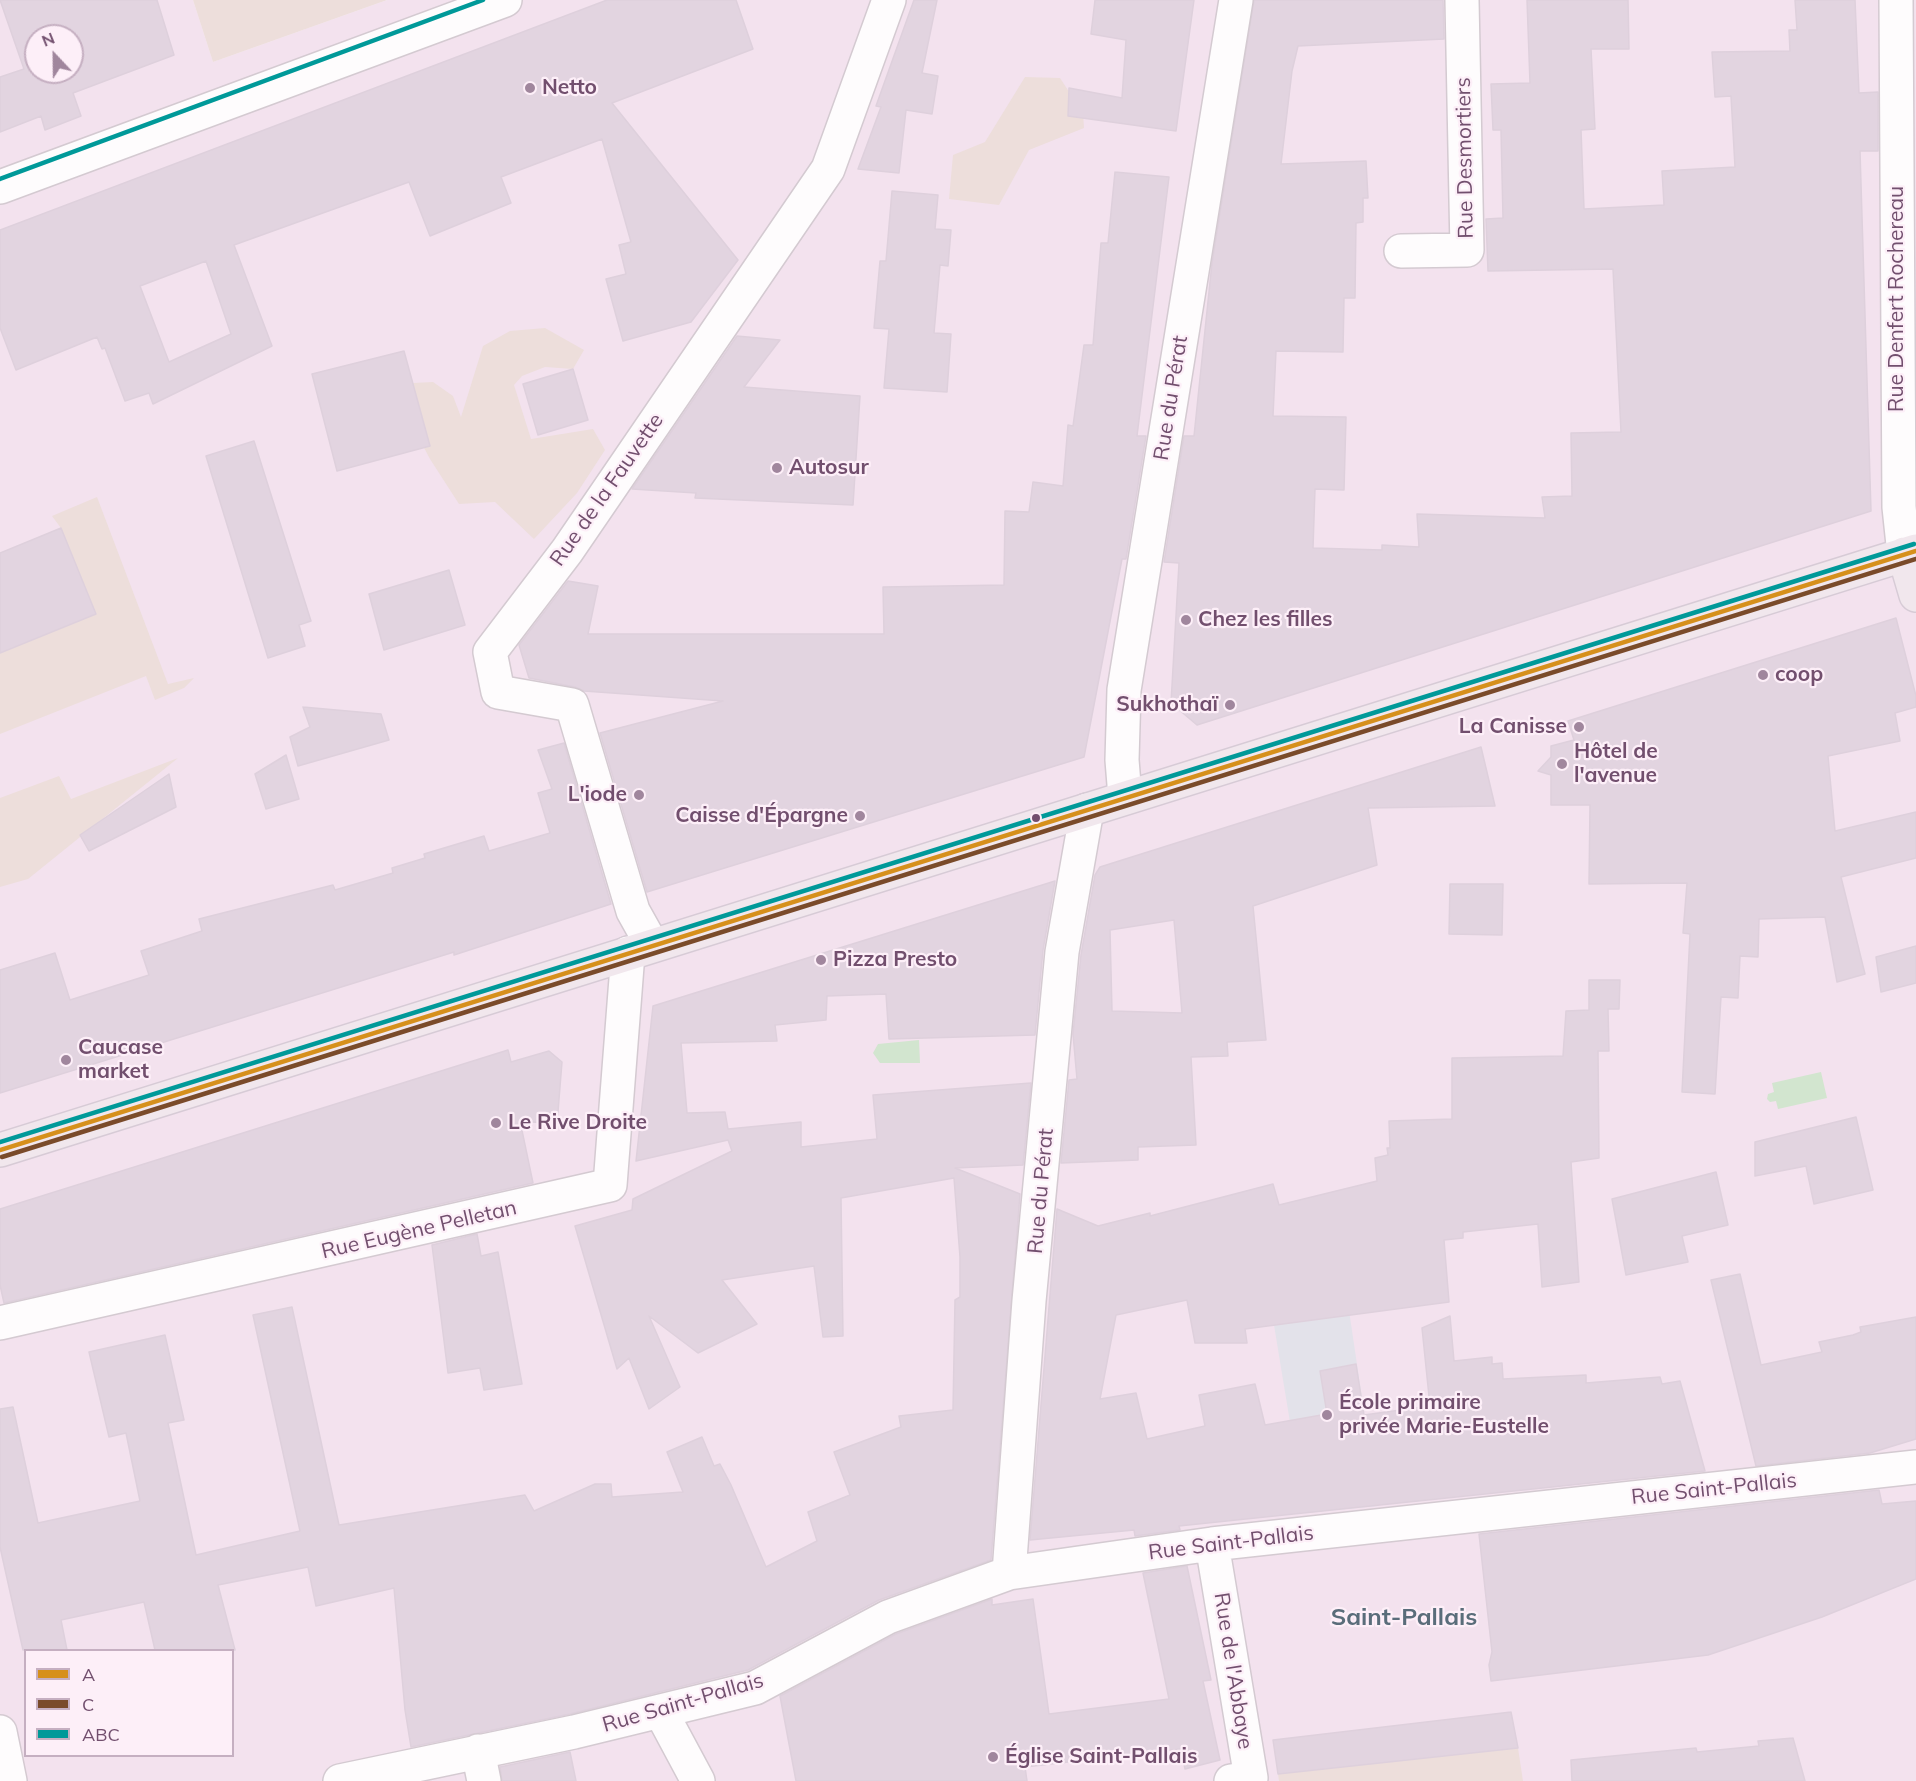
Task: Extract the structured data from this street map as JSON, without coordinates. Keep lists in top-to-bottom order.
{
  "streets": {
    "main road": ["Rue Denfert Rochereau"],
    "street": [
      "Rue Desmortiers",
      "Rue du Pérat",
      "Rue de la Fauvette",
      "Rue Eugène Pelletan",
      "Rue Saint-Pallais",
      "Rue de l'Abbaye"
    ]
  },
  "crossings": [
    ["Rue du Pérat", "Rue Saint-Pallais"],
    ["Rue de la Fauvette", "Rue Eugène Pelletan"],
    ["Rue Saint-Pallais", "Rue de l'Abbaye"]
  ],
  "districts": ["Saint-Pallais"],
  "places": [
    "Netto",
    "Autosur",
    "Chez les filles",
    "coop",
    "Sukhothaï",
    "La Canisse",
    "Hôtel de l'avenue",
    "L'iode",
    "Caisse d'Épargne",
    "Pizza Presto",
    "Caucase market",
    "Le Rive Droite",
    "École primaire privée Marie-Eustelle",
    "Église Saint-Pallais"
  ],
  "lines": ["transit line ABC", "transit line A", "transit line C"],
  "legend": ["A", "C", "ABC"],
  "north": "top"
}
